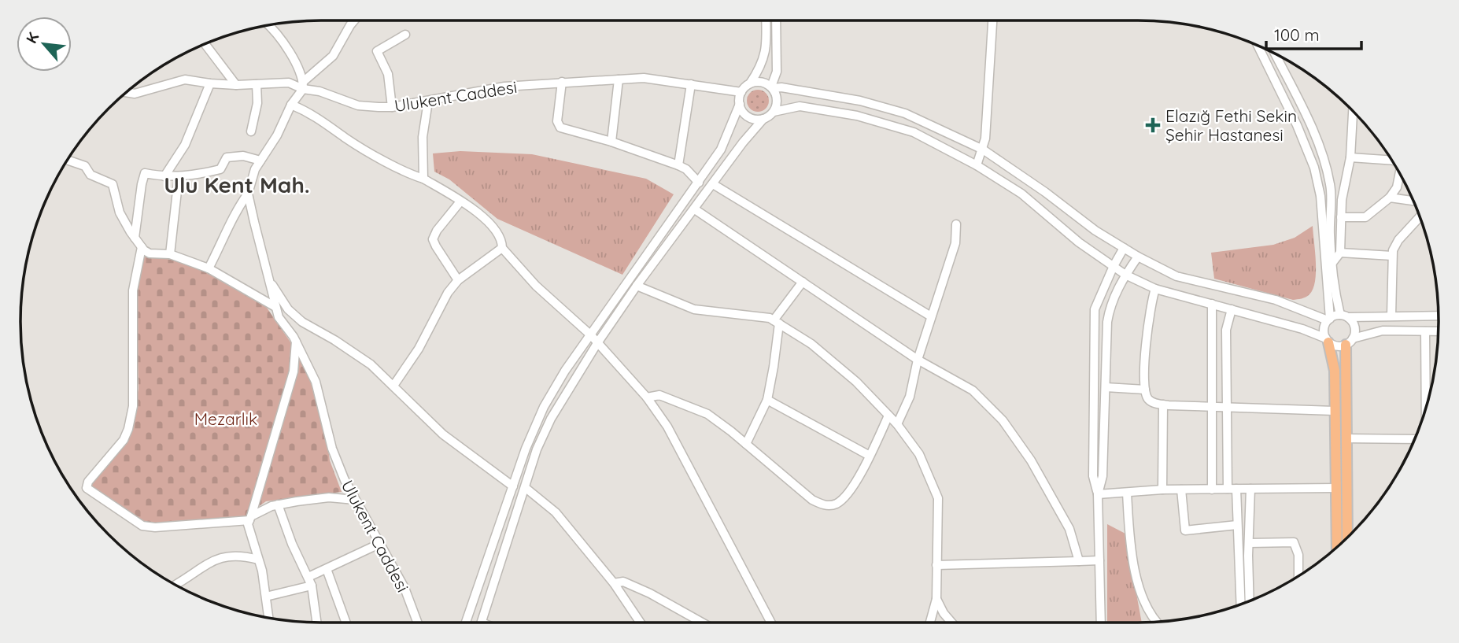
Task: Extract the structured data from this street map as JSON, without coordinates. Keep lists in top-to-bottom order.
{
  "streets": {
    "street": ["Ulukent Caddesi"]
  },
  "districts": ["Ulu Kent Mah."],
  "parks": ["Mezarlık"],
  "places": {
    "health": ["Elazığ Fethi Sekin Şehir Hastanesi"]
  },
  "scale_bar": "100 m",
  "north": "top left"
}
